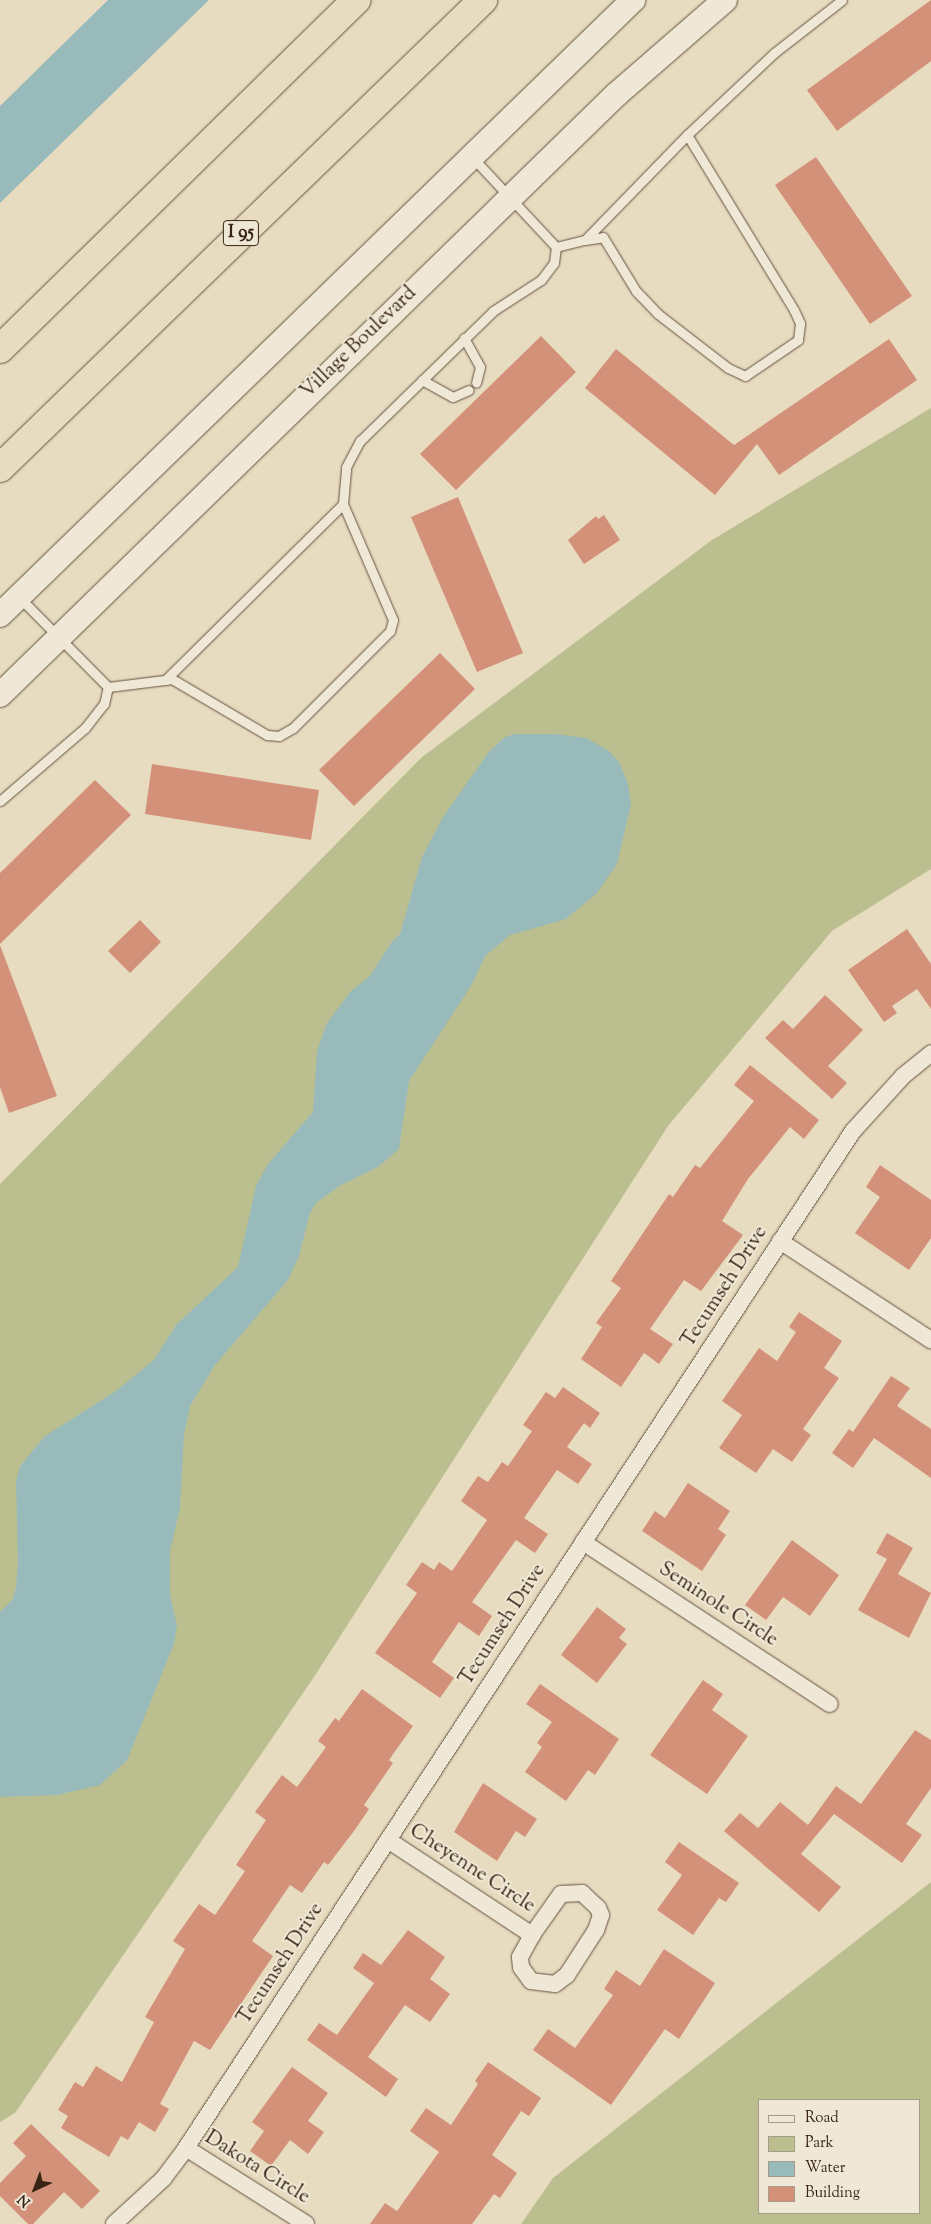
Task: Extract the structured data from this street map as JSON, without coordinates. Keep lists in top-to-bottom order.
{
  "streets": {
    "highway": ["I 95"],
    "street": [
      "Village Boulevard",
      "Tecumseh Drive",
      "Seminole Circle",
      "Cheyenne Circle",
      "Dakota Circle"
    ]
  },
  "crossings": [
    ["Tecumseh Drive", "Seminole Circle"],
    ["Tecumseh Drive", "Cheyenne Circle"],
    ["Tecumseh Drive", "Dakota Circle"]
  ],
  "legend": [
    "Road",
    "Park",
    "Water",
    "Building"
  ],
  "north": "bottom left"
}
